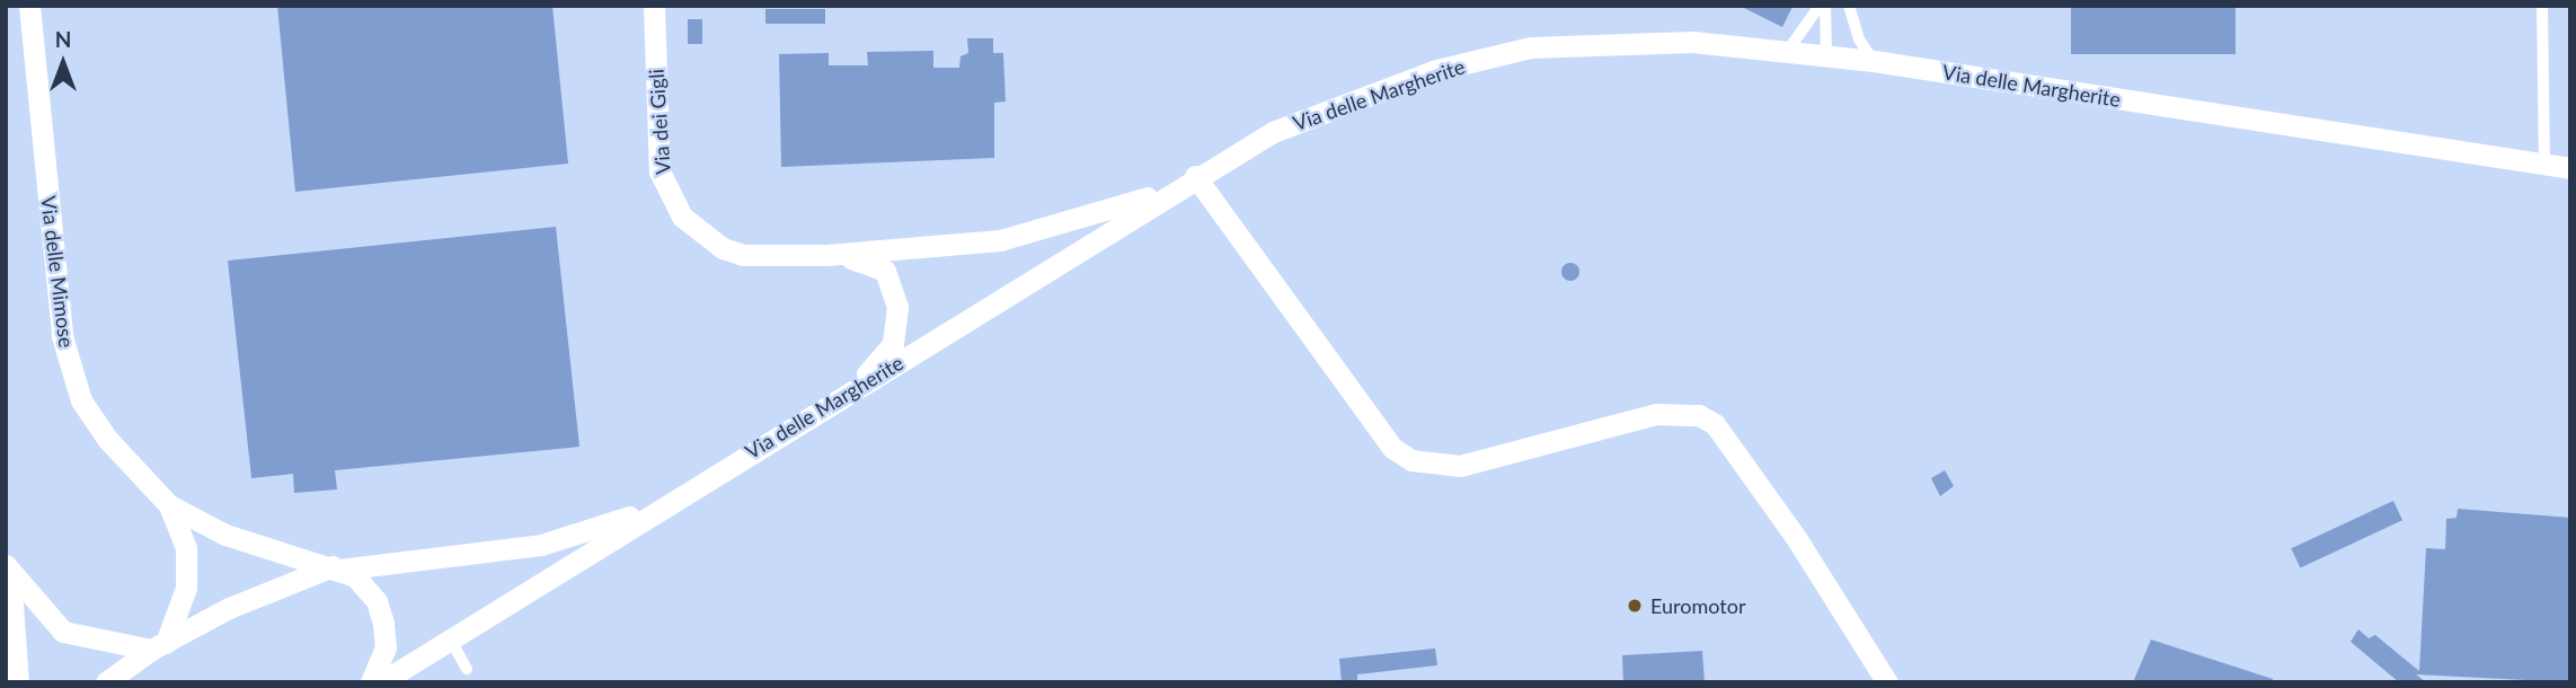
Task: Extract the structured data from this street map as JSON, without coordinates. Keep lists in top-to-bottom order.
{
  "streets": {
    "street": ["Via delle Margherite", "Via dei Gigli", "Via delle Mimose"]
  },
  "crossings": [
    ["Via delle Margherite", "Via dei Gigli"]
  ],
  "places": ["Euromotor"],
  "north": "top"
}
